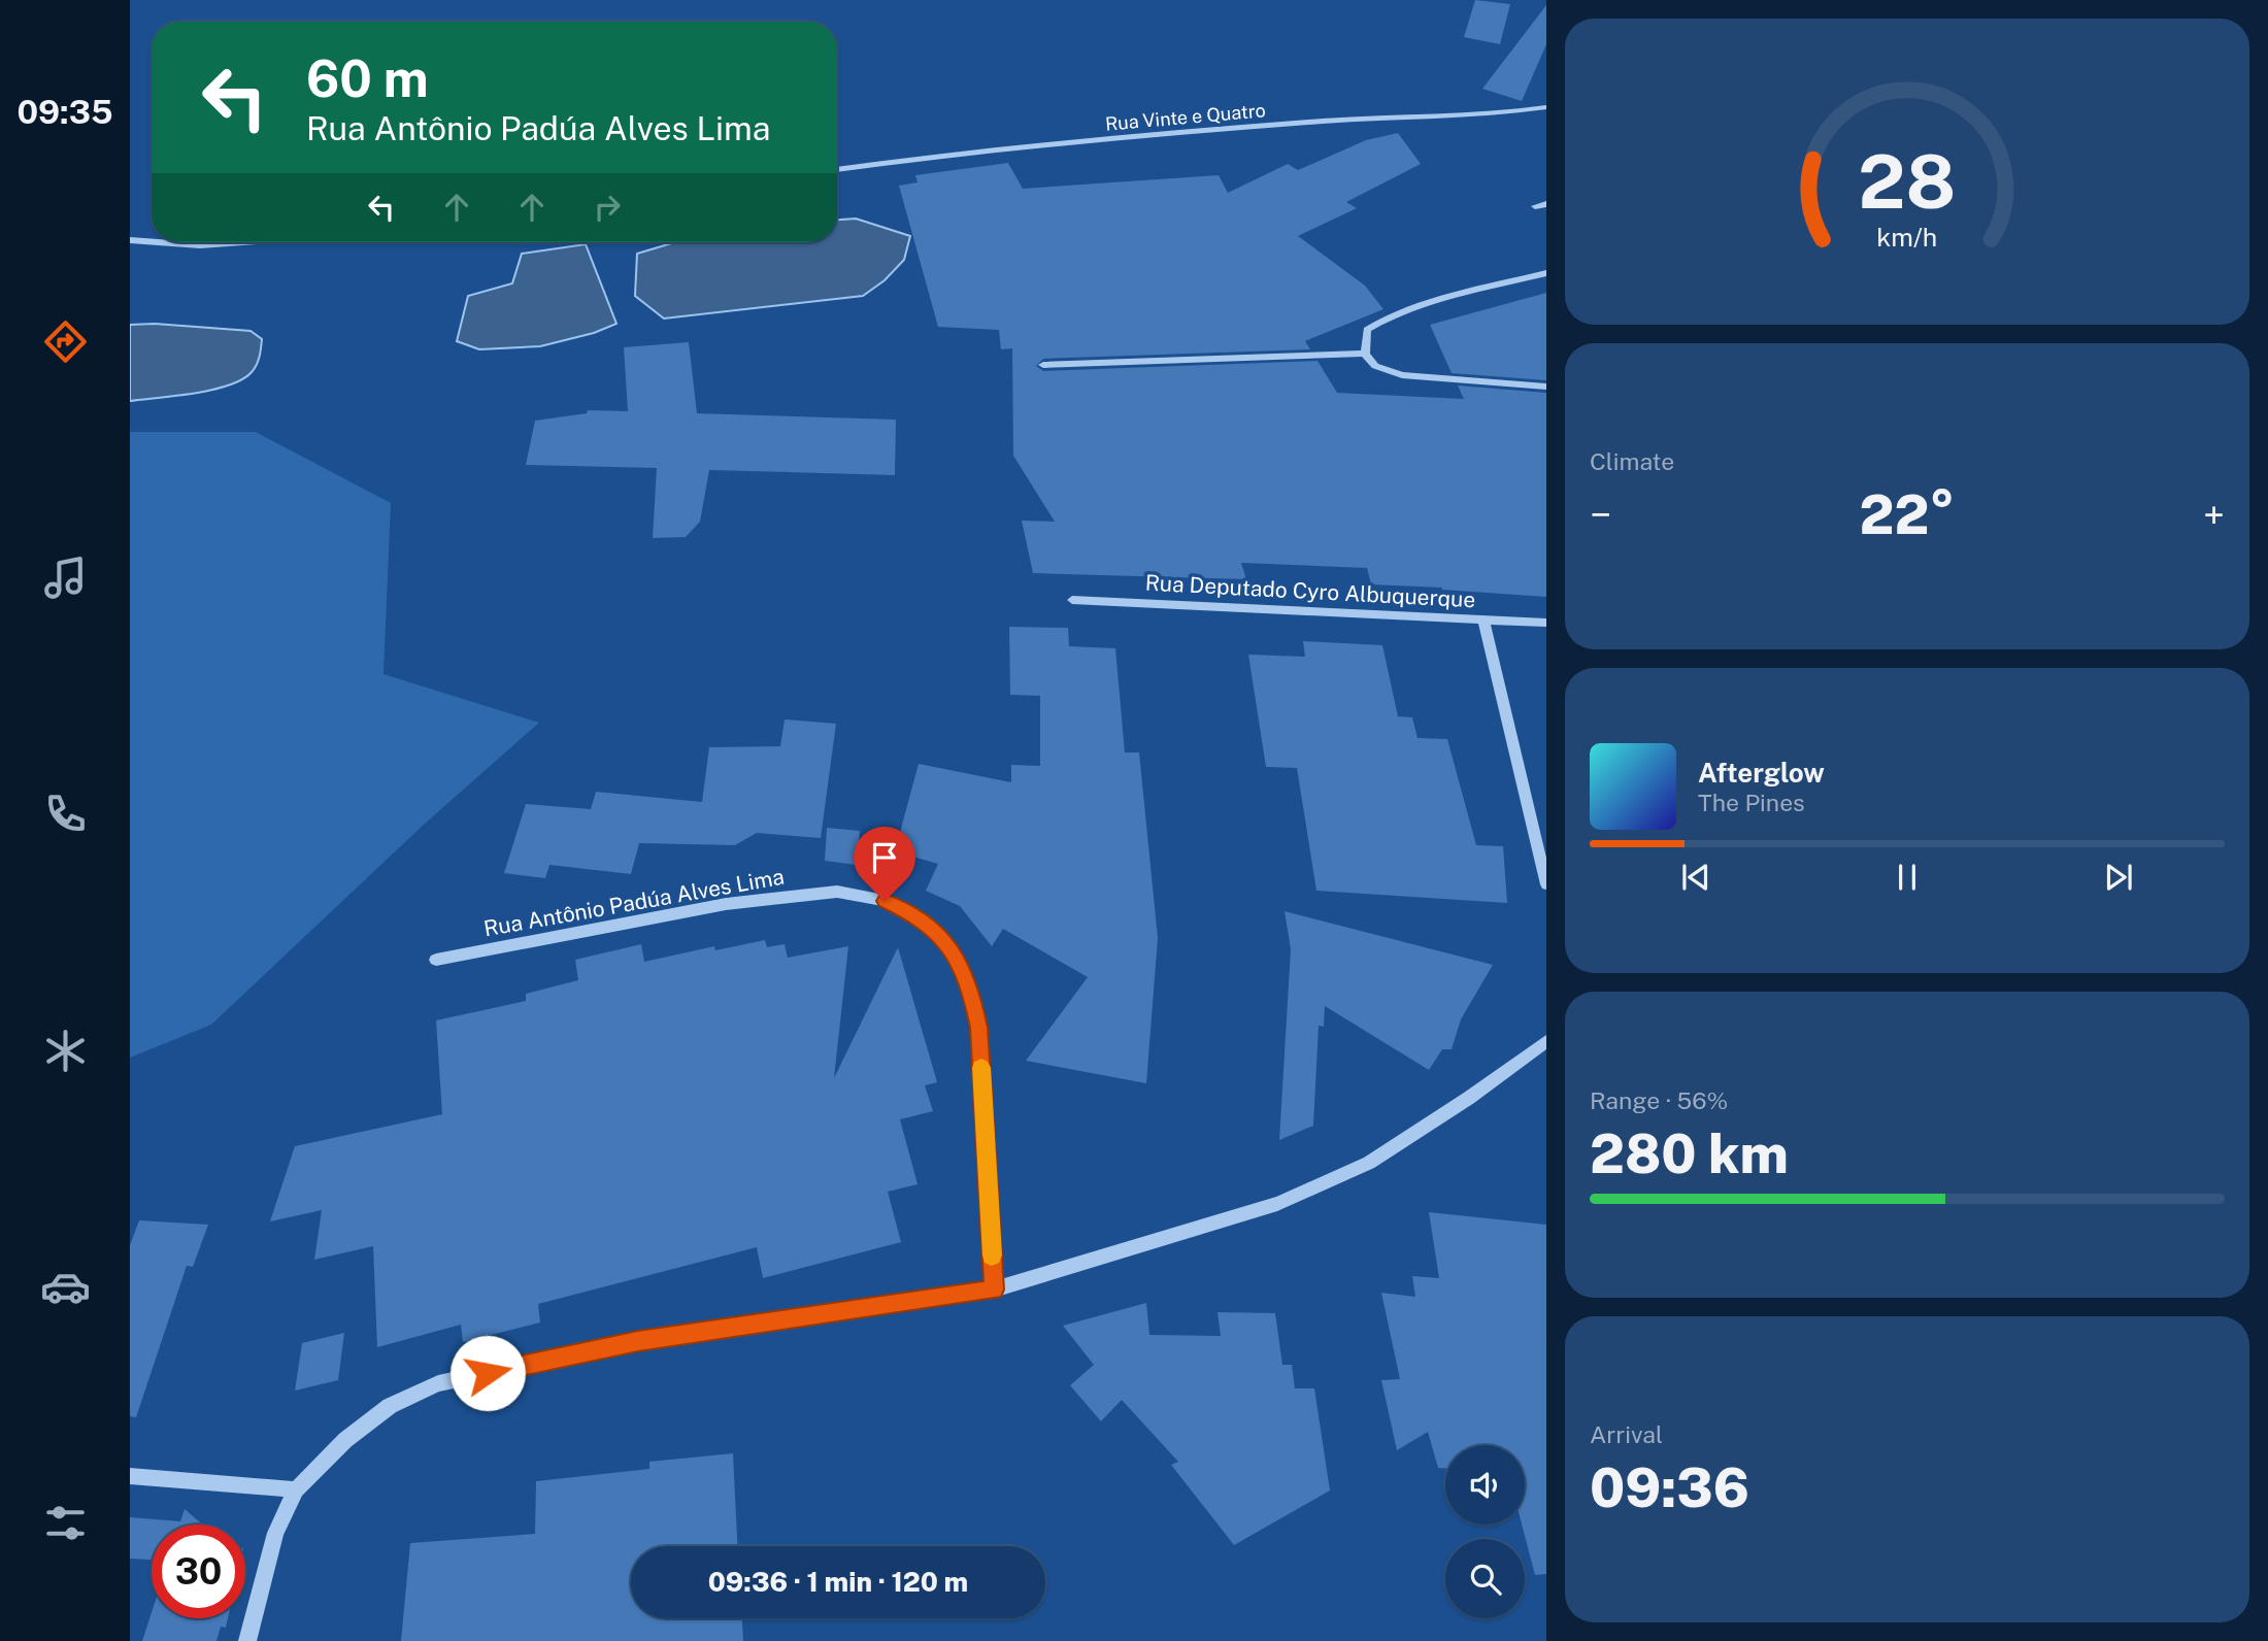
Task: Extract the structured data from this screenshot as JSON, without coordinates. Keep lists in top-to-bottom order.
{
  "streets": {
    "street": ["Rua Vinte e Quatro", "Rua Deputado Cyro Albuquerque", "Rua Antônio Padúa Alves Lima"]
  },
  "page": {
    "tabs": "09:35",
    "turn": ["60 m", "Rua Antônio Padúa Alves Lima"],
    "tile": [
      "Climate",
      ["Range · 56%", "280 km"],
      ["Arrival", "09:36"]
    ],
    "heat": ["−", "22°", "+"],
    "song": ["Afterglow", "The Pines"],
    "limit": "30",
    "trip": "09:36 · 1 min · 120 m",
    "gauge": ["28", "km/h"]
  }
}
